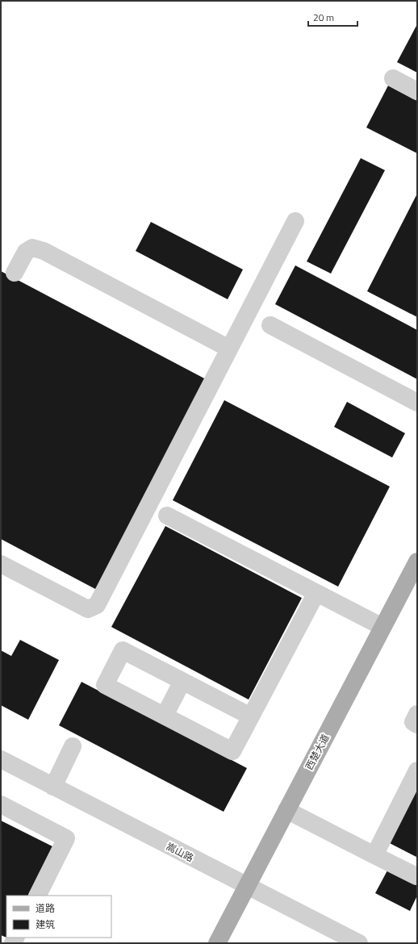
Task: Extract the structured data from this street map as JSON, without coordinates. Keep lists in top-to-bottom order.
{
  "streets": {
    "main road": ["西楚大道"],
    "street": ["嵩山路"]
  },
  "crossings": [
    ["西楚大道", "嵩山路"]
  ],
  "legend": ["道路", "建筑"],
  "scale_bar": "20 m"
}
